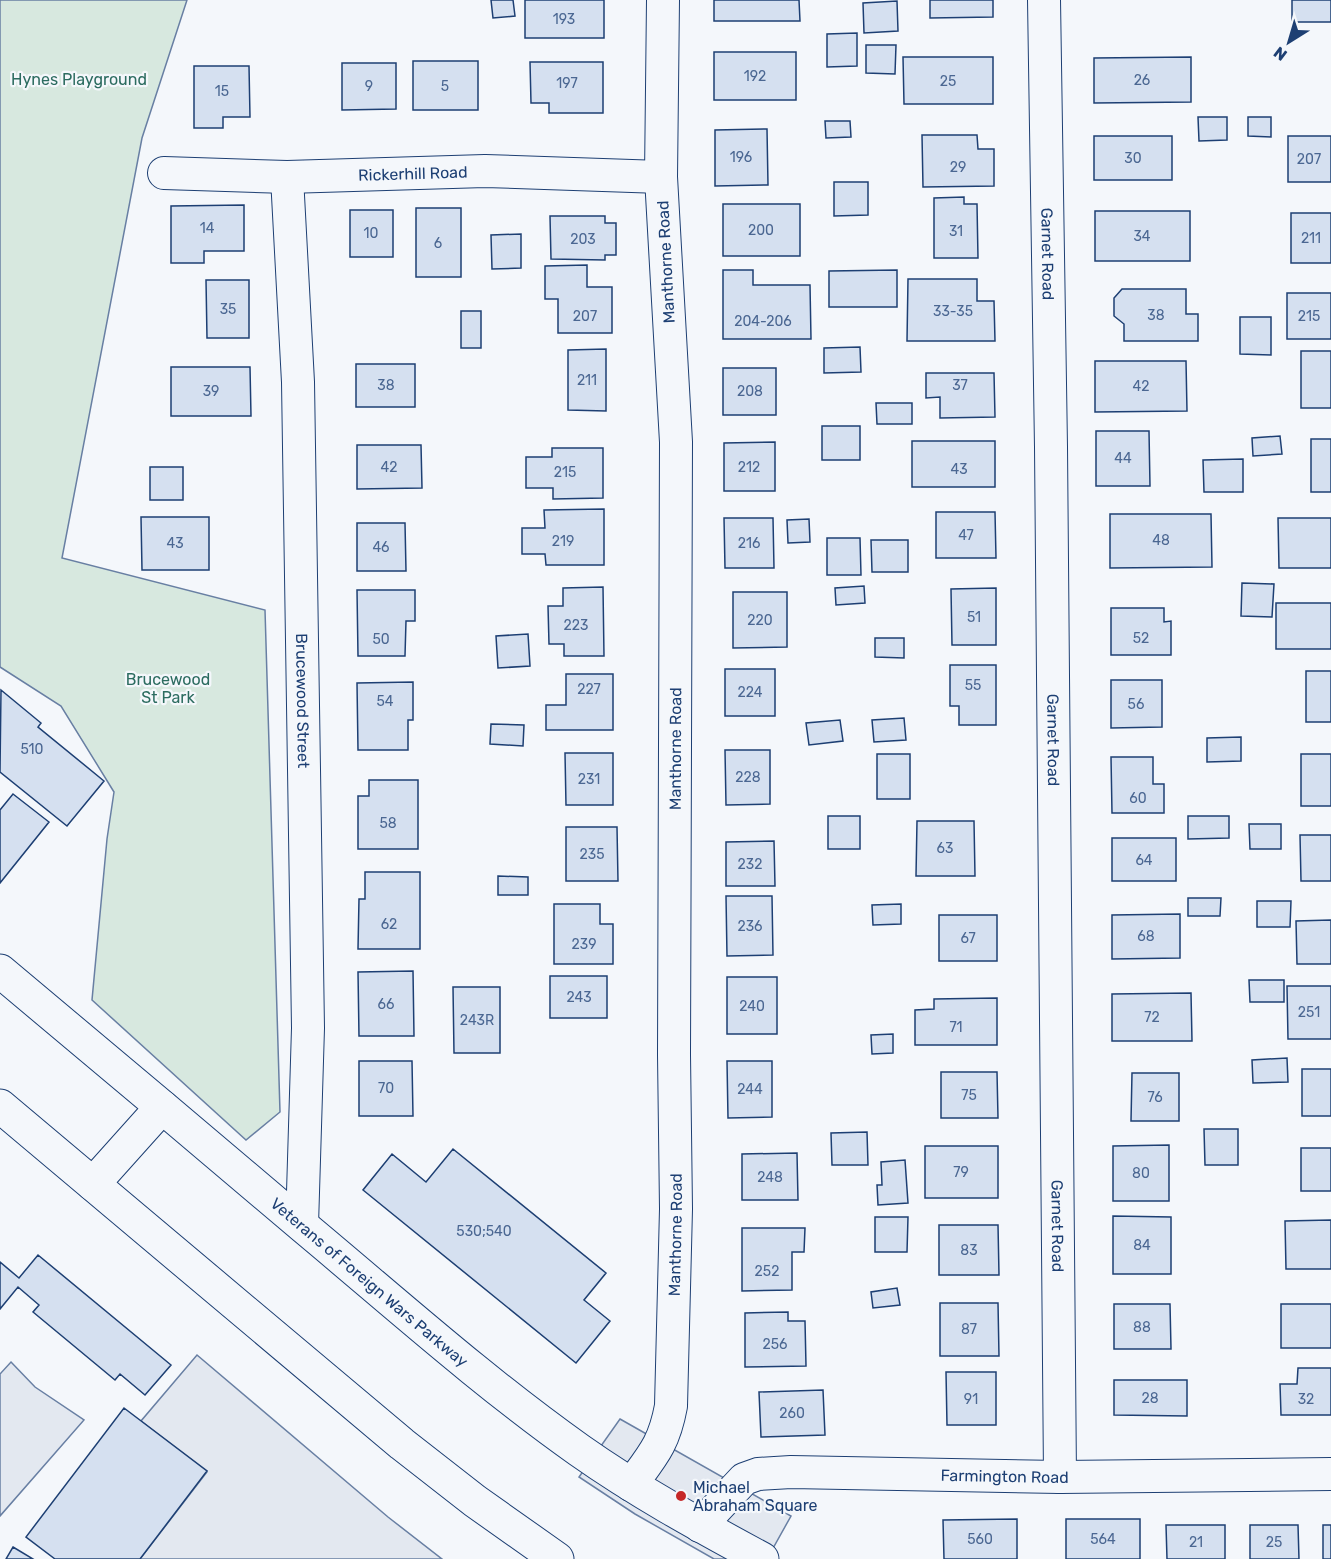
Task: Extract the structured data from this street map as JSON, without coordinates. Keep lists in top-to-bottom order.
{
  "streets": {
    "highway": ["Veterans of Foreign Wars Parkway"],
    "street": [
      "Rickerhill Road",
      "Garnet Road",
      "Manthorne Road",
      "Brucewood Street",
      "Farmington Road"
    ]
  },
  "crossings": [
    ["Rickerhill Road", "Manthorne Road"],
    ["Rickerhill Road", "Brucewood Street"],
    ["Garnet Road", "Farmington Road"],
    ["Manthorne Road", "Veterans of Foreign Wars Parkway"],
    ["Brucewood Street", "Veterans of Foreign Wars Parkway"],
    ["Veterans of Foreign Wars Parkway", "Farmington Road"]
  ],
  "parks": ["Hynes Playground", "Brucewood St Park"],
  "places": ["Michael Abraham Square"],
  "house_numbers": [
    "193",
    "192",
    "26",
    "25",
    "197",
    "9",
    "5",
    "15",
    "196",
    "30",
    "207",
    "29",
    "14",
    "200",
    "31",
    "10",
    "34",
    "211",
    "203",
    "6",
    "35",
    "33-35",
    "38",
    "207",
    "215",
    "204-206",
    "211",
    "38",
    "37",
    "42",
    "39",
    "208",
    "44",
    "42",
    "212",
    "43",
    "215",
    "47",
    "48",
    "219",
    "43",
    "216",
    "46",
    "51",
    "220",
    "223",
    "52",
    "50",
    "55",
    "227",
    "224",
    "54",
    "56",
    "510",
    "228",
    "231",
    "60",
    "58",
    "63",
    "235",
    "64",
    "232",
    "62",
    "236",
    "68",
    "67",
    "239",
    "243",
    "66",
    "240",
    "251",
    "72",
    "243R",
    "71",
    "70",
    "244",
    "75",
    "76",
    "79",
    "80",
    "248",
    "530;540",
    "84",
    "83",
    "252",
    "88",
    "87",
    "256",
    "28",
    "91",
    "32",
    "260",
    "560",
    "564",
    "21",
    "25"
  ],
  "north": "bottom left"
}
